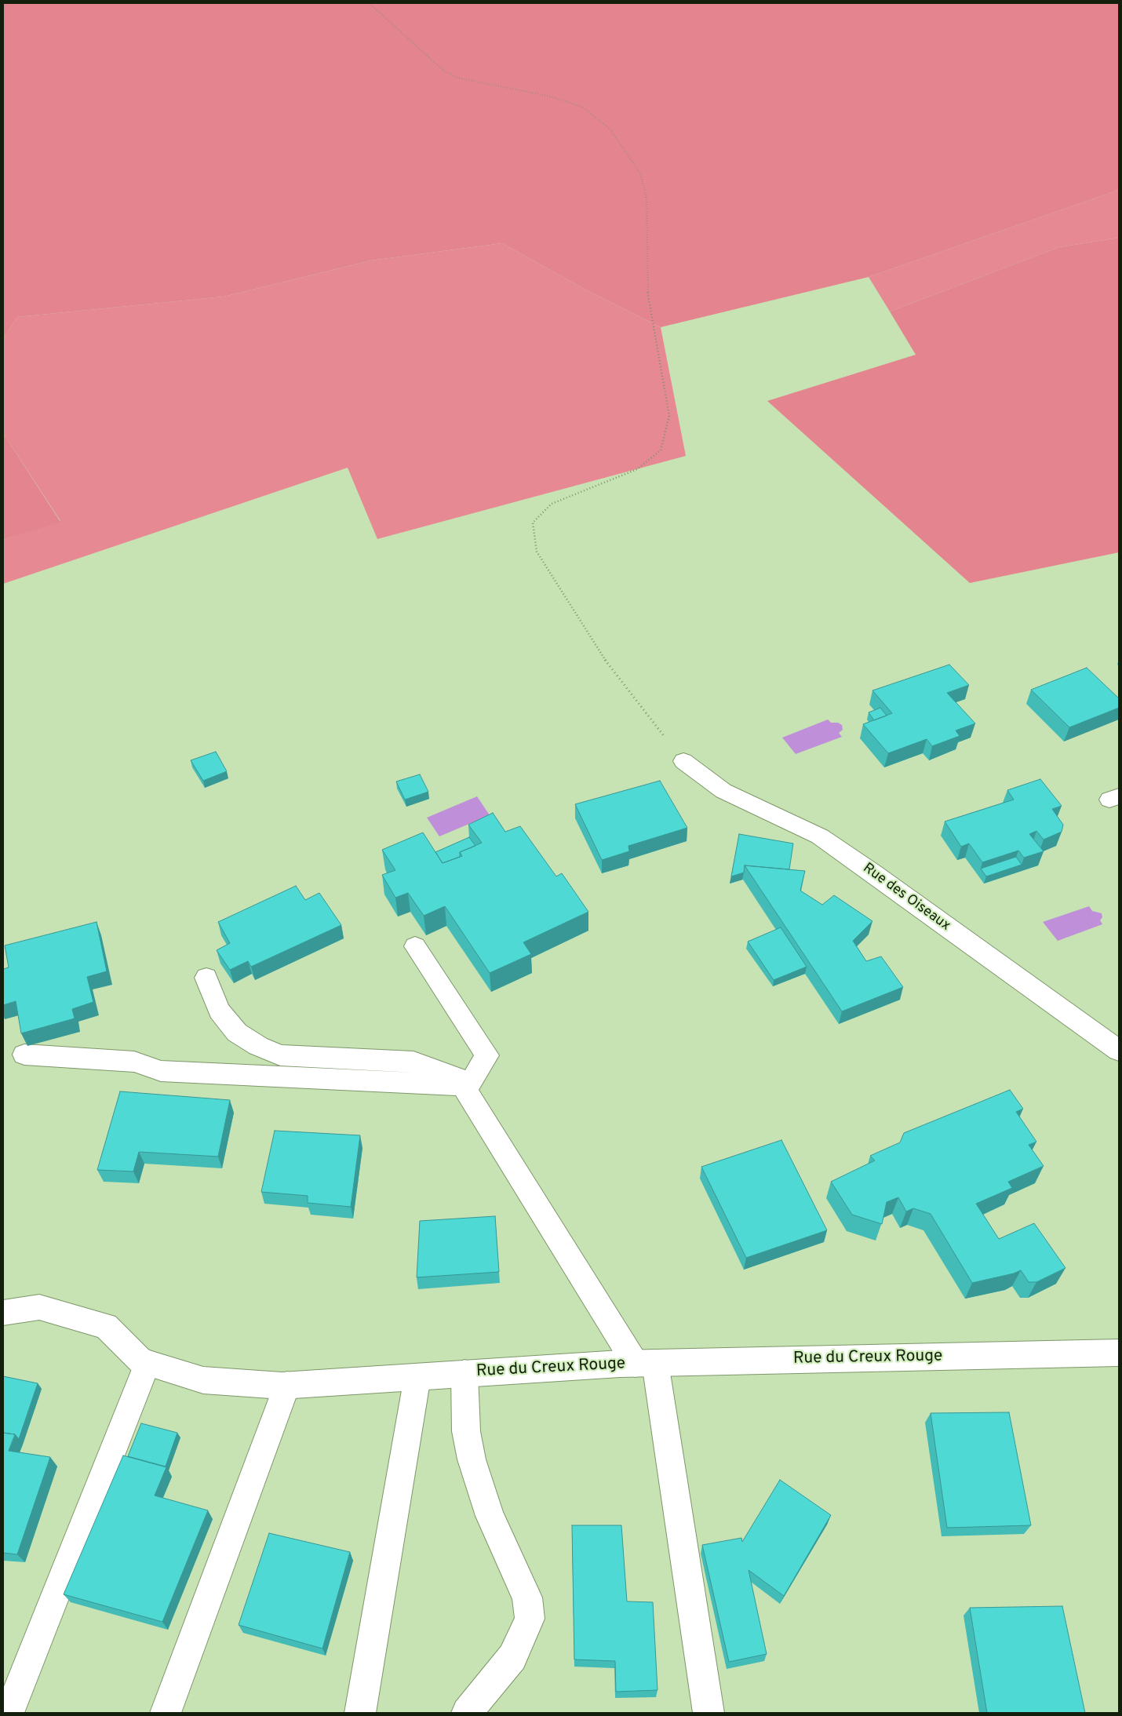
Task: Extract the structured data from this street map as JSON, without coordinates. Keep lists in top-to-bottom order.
{
  "streets": {
    "street": ["Rue des Oiseaux", "Rue du Creux Rouge"]
  }
}
